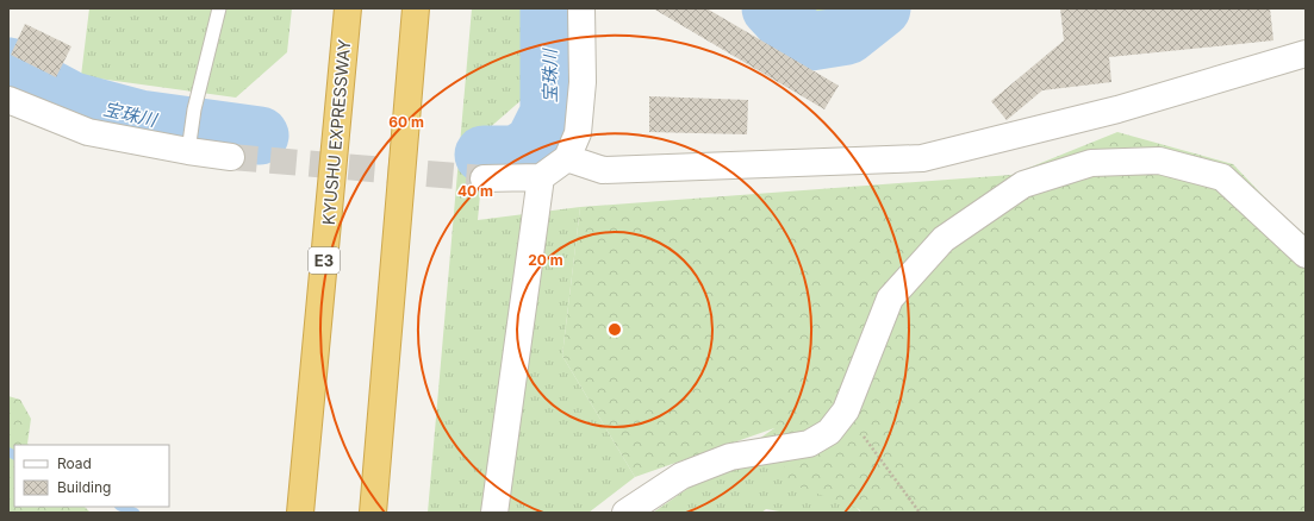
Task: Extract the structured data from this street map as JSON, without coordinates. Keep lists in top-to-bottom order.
{
  "streets": {
    "highway": ["KYUSHU EXPRESSWAY", "E3"]
  },
  "water": ["宝珠川"],
  "legend": ["Road", "Building"],
  "rings": ["60 m", "40 m", "20 m"]
}
